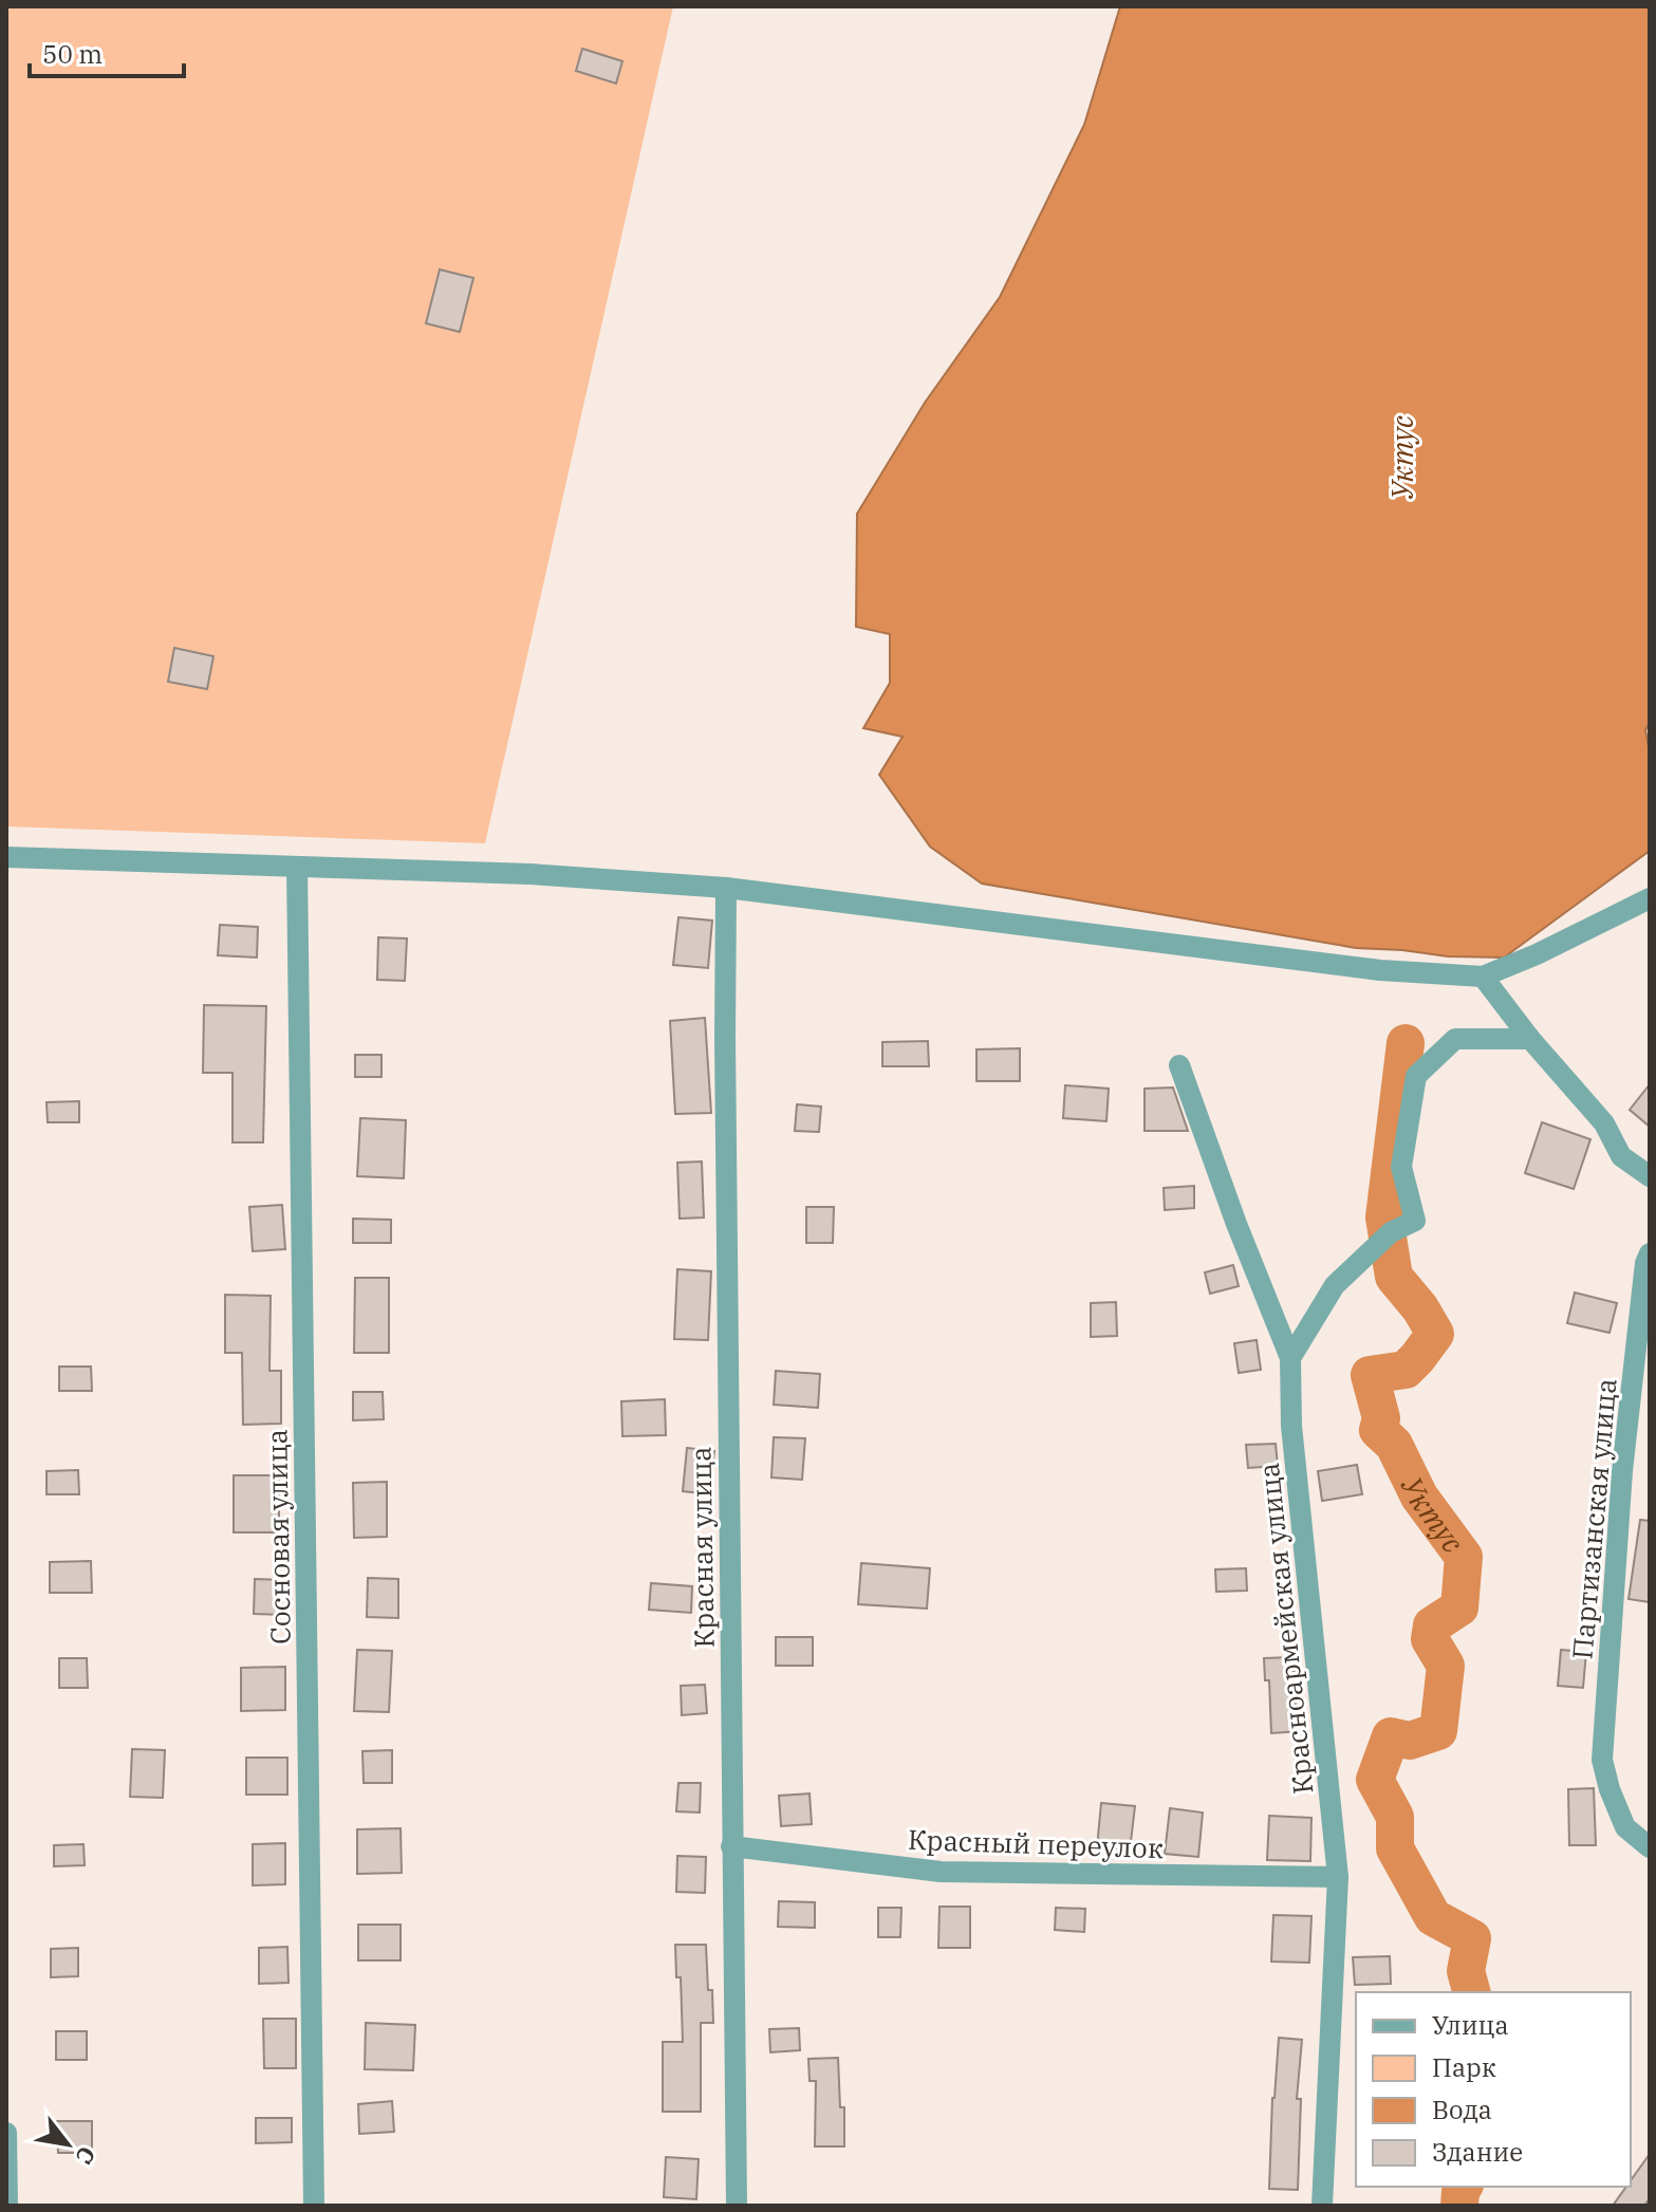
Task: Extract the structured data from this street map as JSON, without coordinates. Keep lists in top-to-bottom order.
{
  "streets": {
    "street": [
      "Партизанская улица",
      "Сосновая улица",
      "Красная улица",
      "Красноармейская улица",
      "Красный переулок"
    ]
  },
  "crossings": [
    ["Красная улица", "Красный переулок"],
    ["Красноармейская улица", "Красный переулок"]
  ],
  "water": ["Уктус"],
  "legend": [
    "Улица",
    "Парк",
    "Вода",
    "Здание"
  ],
  "scale_bar": "50 m",
  "north": "bottom right"
}
